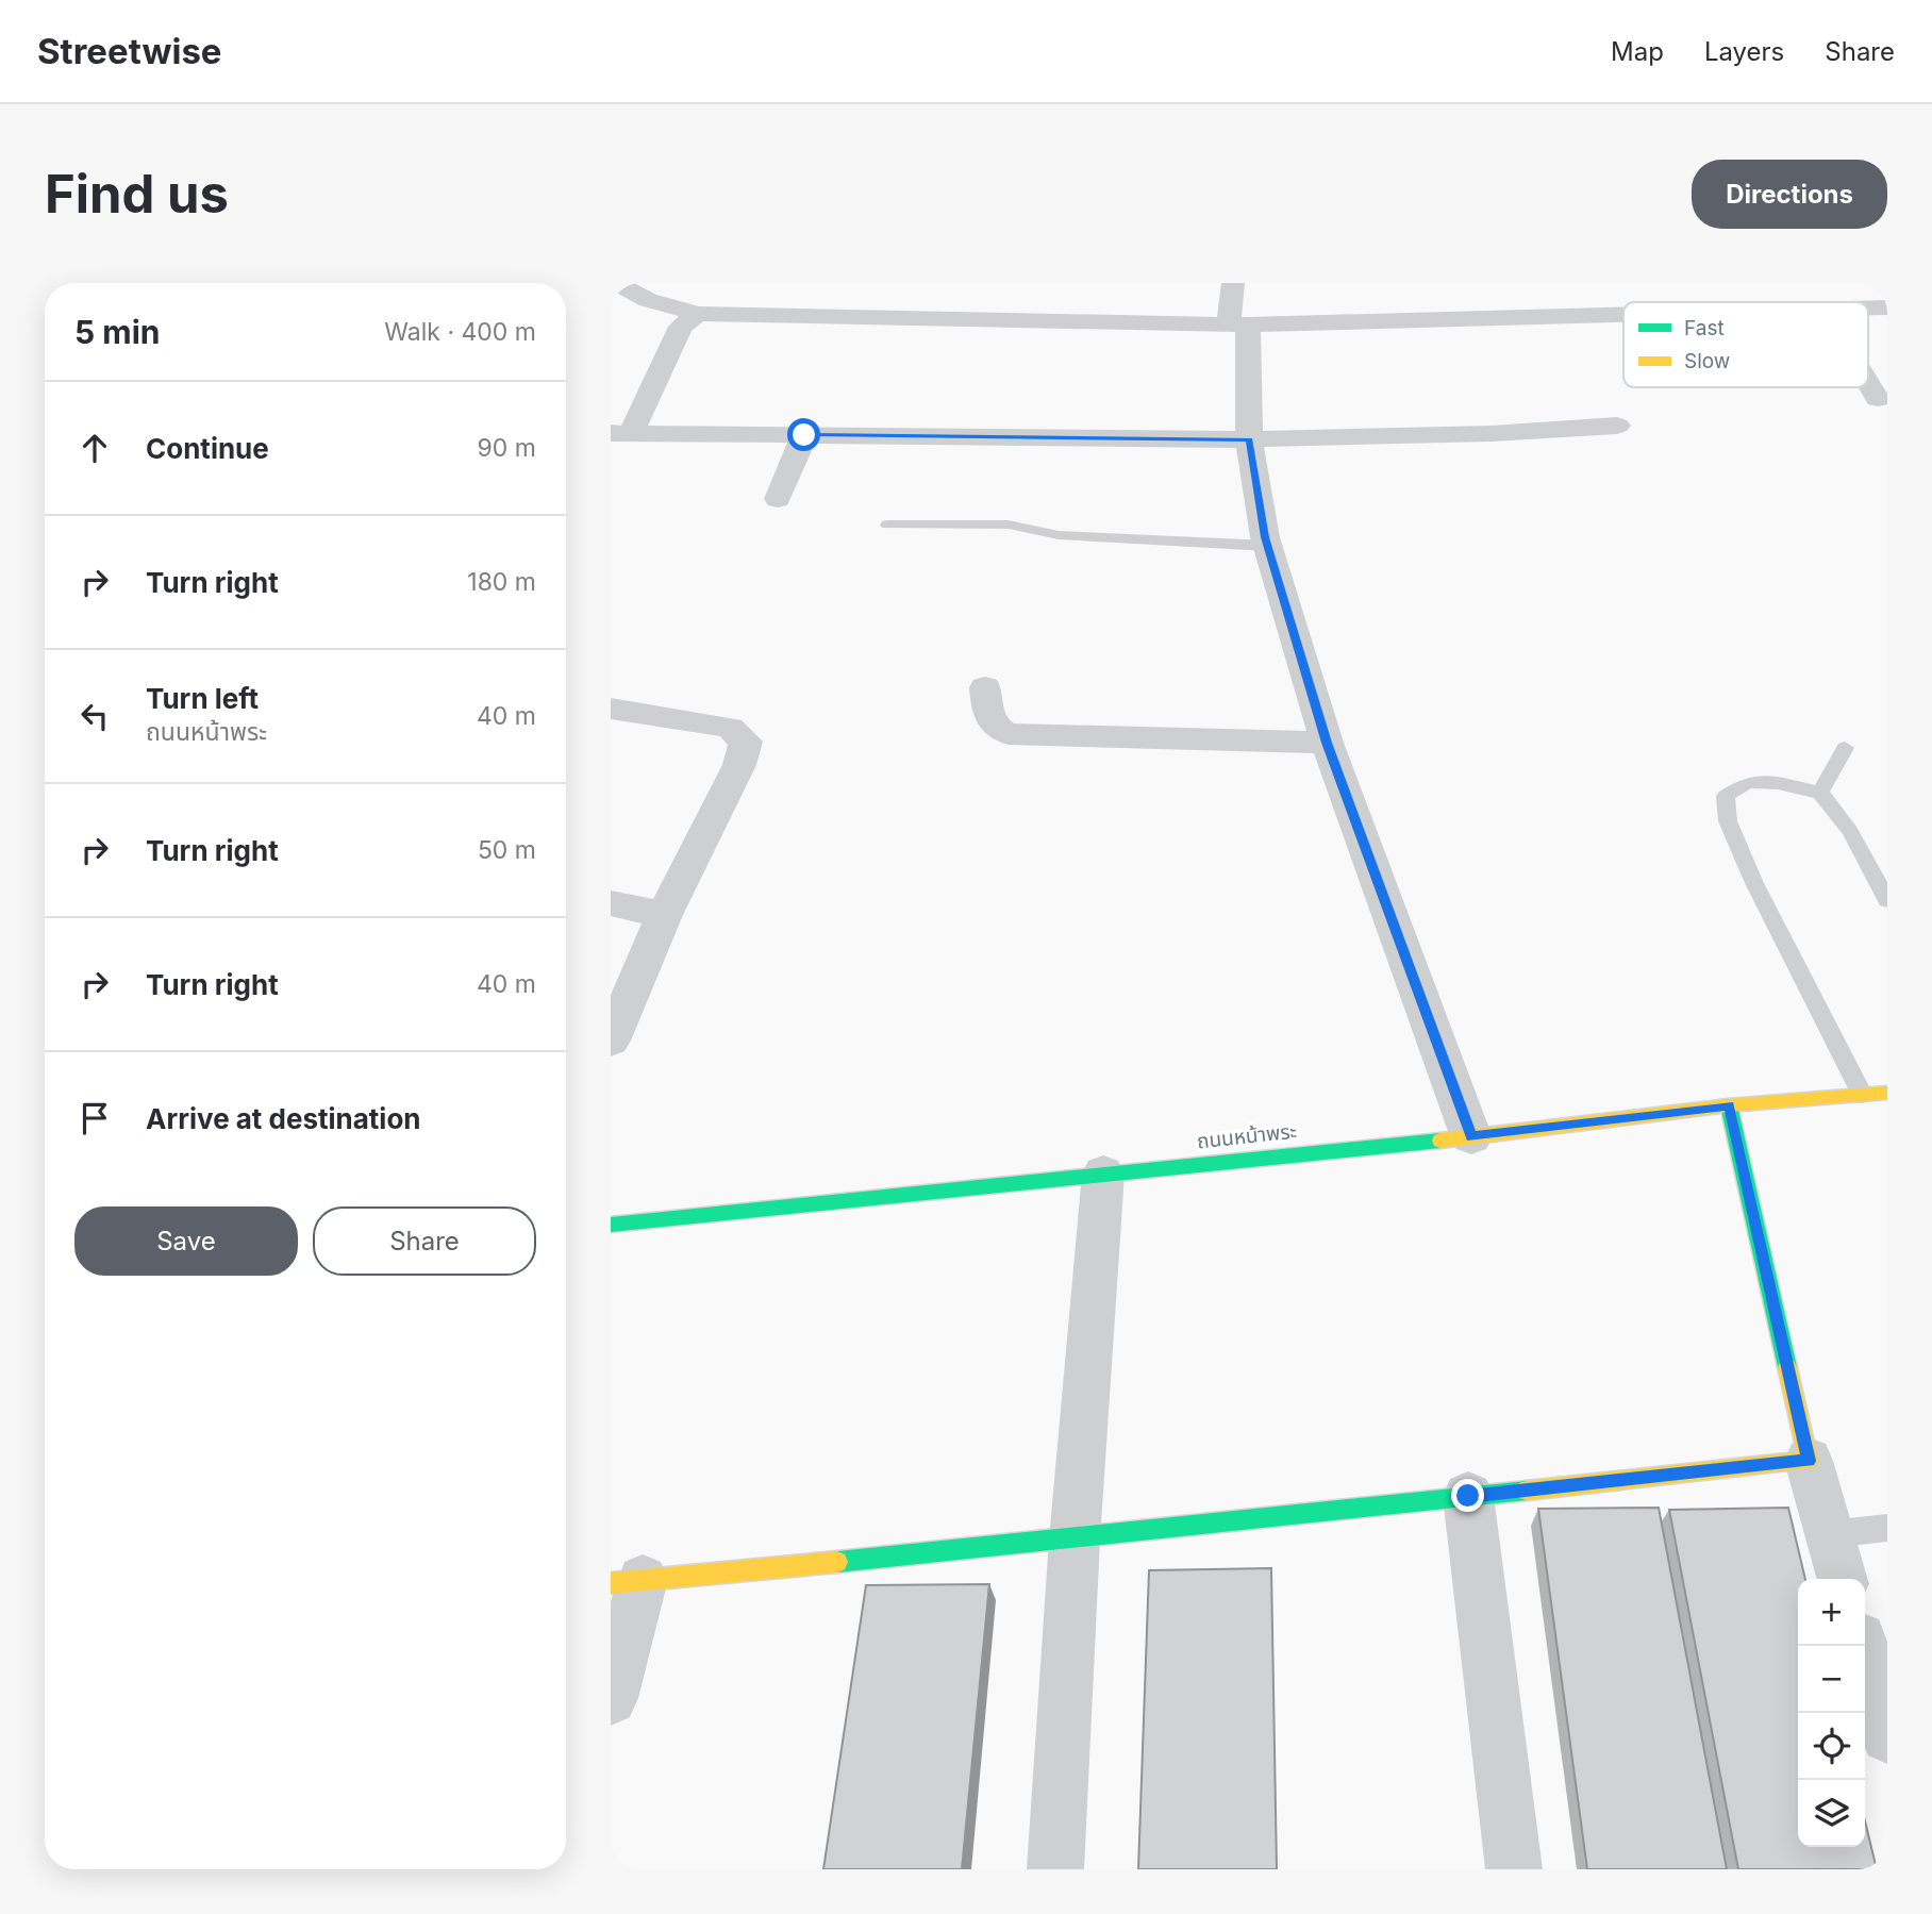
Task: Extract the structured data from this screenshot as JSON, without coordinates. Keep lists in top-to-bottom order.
{
  "streets": {
    "street": ["ถนนหน้าพระ"]
  },
  "legend": ["Fast", "Slow"],
  "page": {
    "header": "Streetwise",
    "nav": ["Map", "Layers", "Share"],
    "buttons": [
      "Directions",
      ["Save", "Share"]
    ],
    "title": "Find us",
    "heading": ["5 min", "Walk · 400 m"],
    "list": [
      ["Continue", "90 m"],
      ["Turn right", "180 m"],
      ["Turn left", "ถนนหน้าพระ", "40 m"],
      ["Turn right", "50 m"],
      ["Turn right", "40 m"],
      "Arrive at destination"
    ],
    "map_buttons": ["+", "−"]
  }
}
